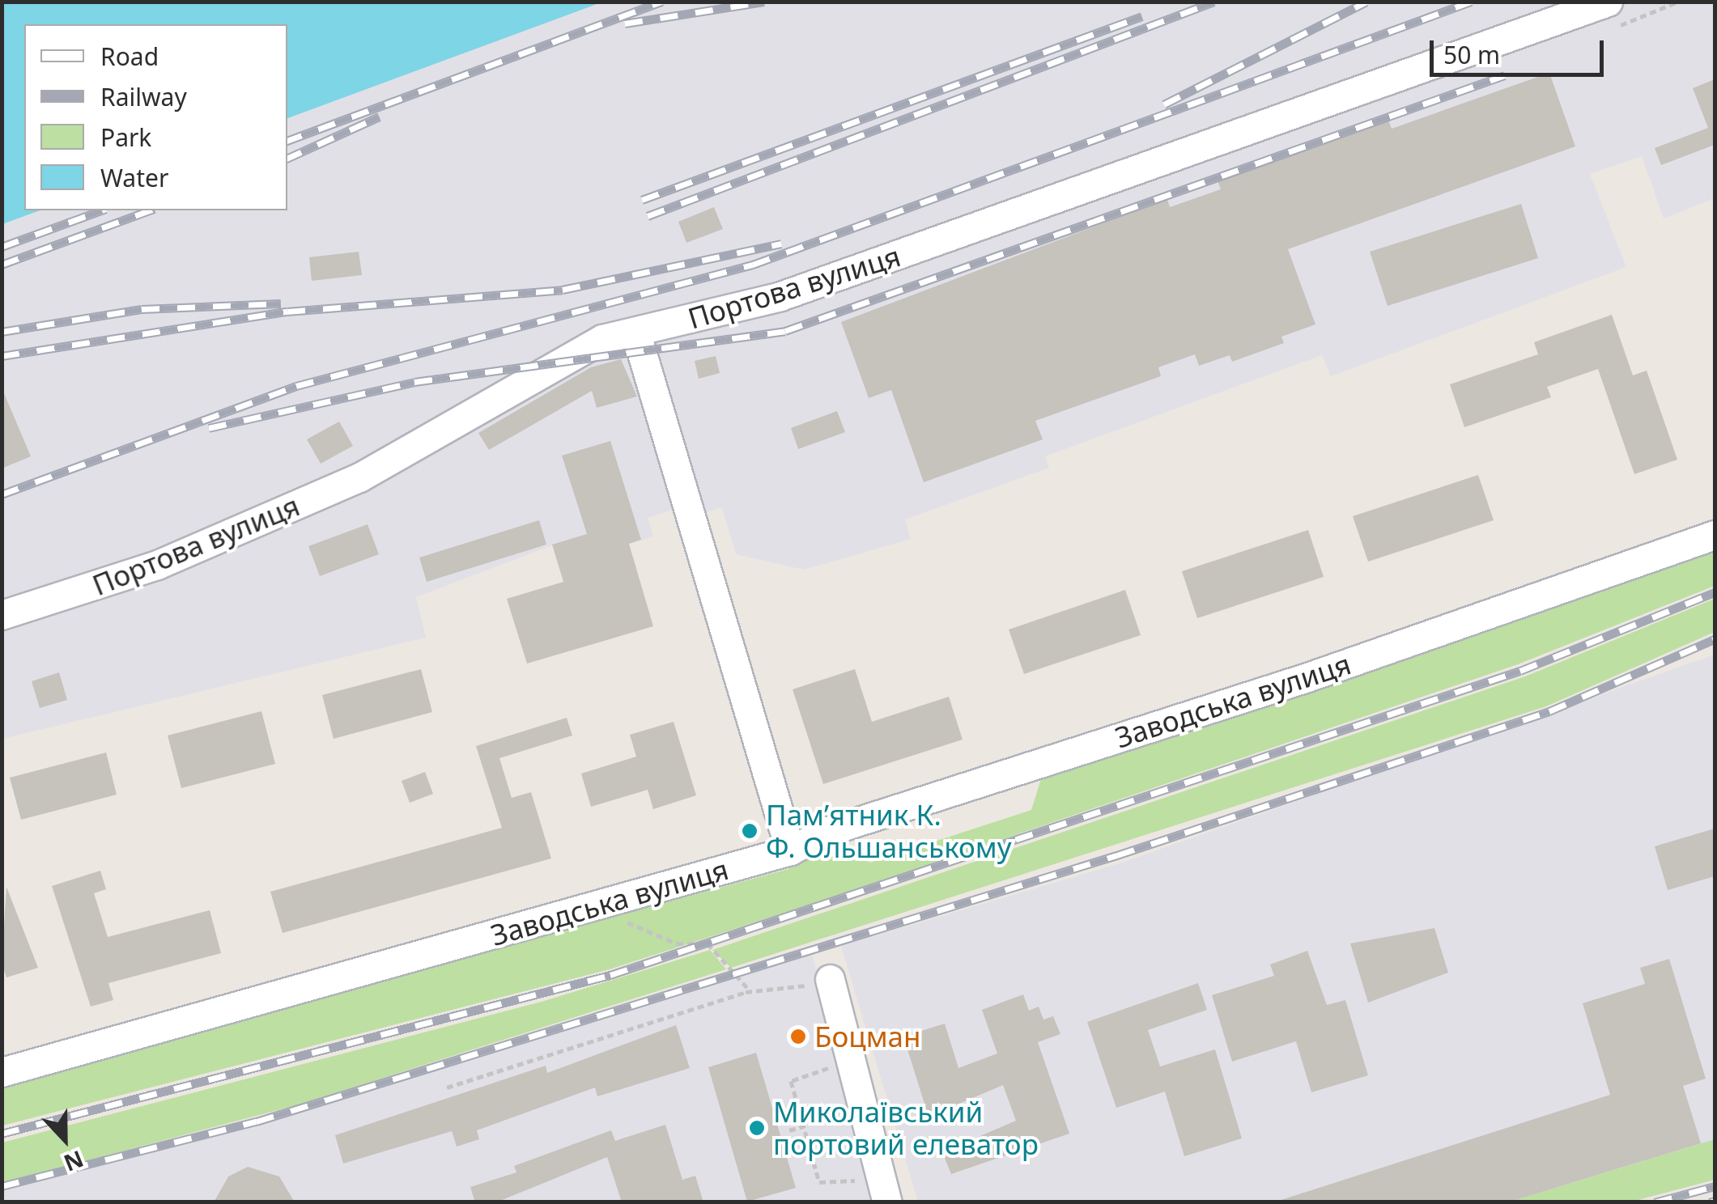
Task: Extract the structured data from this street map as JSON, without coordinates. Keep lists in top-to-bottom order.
{
  "streets": {
    "street": ["Портова вулиця", "Заводська вулиця"]
  },
  "places": ["Пам’ятник К. Ф. Ольшанському", "Боцман", "Миколаївський портовий елеватор"],
  "legend": [
    "Road",
    "Railway",
    "Park",
    "Water"
  ],
  "scale_bar": "50 m",
  "north": "bottom"
}
